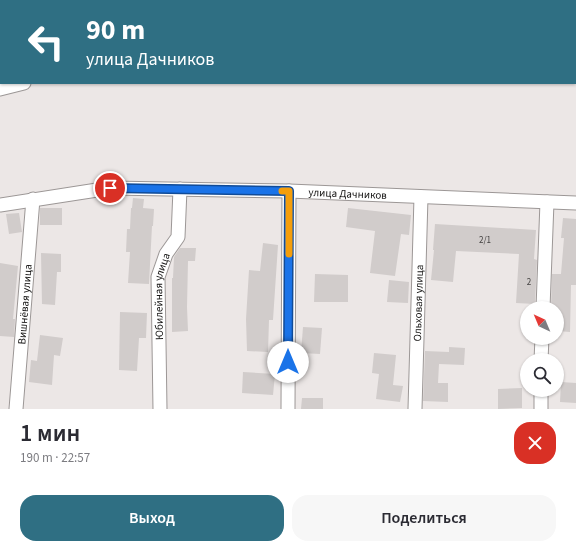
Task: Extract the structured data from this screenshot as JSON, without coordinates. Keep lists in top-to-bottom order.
{
  "streets": {
    "street": [
      "улица Дачников",
      "Юбилейная улица",
      "Ольховая улица",
      "Вишнёвая улица"
    ]
  },
  "crossings": [
    ["улица Дачников", "Юбилейная улица"],
    ["улица Дачников", "Ольховая улица"],
    ["улица Дачников", "Вишнёвая улица"]
  ],
  "house_numbers": ["2/1", "2"],
  "north": "top left",
  "page": {
    "turn": ["90 m", "улица Дачников"],
    "heading": ["1 мин", "190 m · 22:57"],
    "buttons": ["Выход", "Поделиться"]
  }
}
